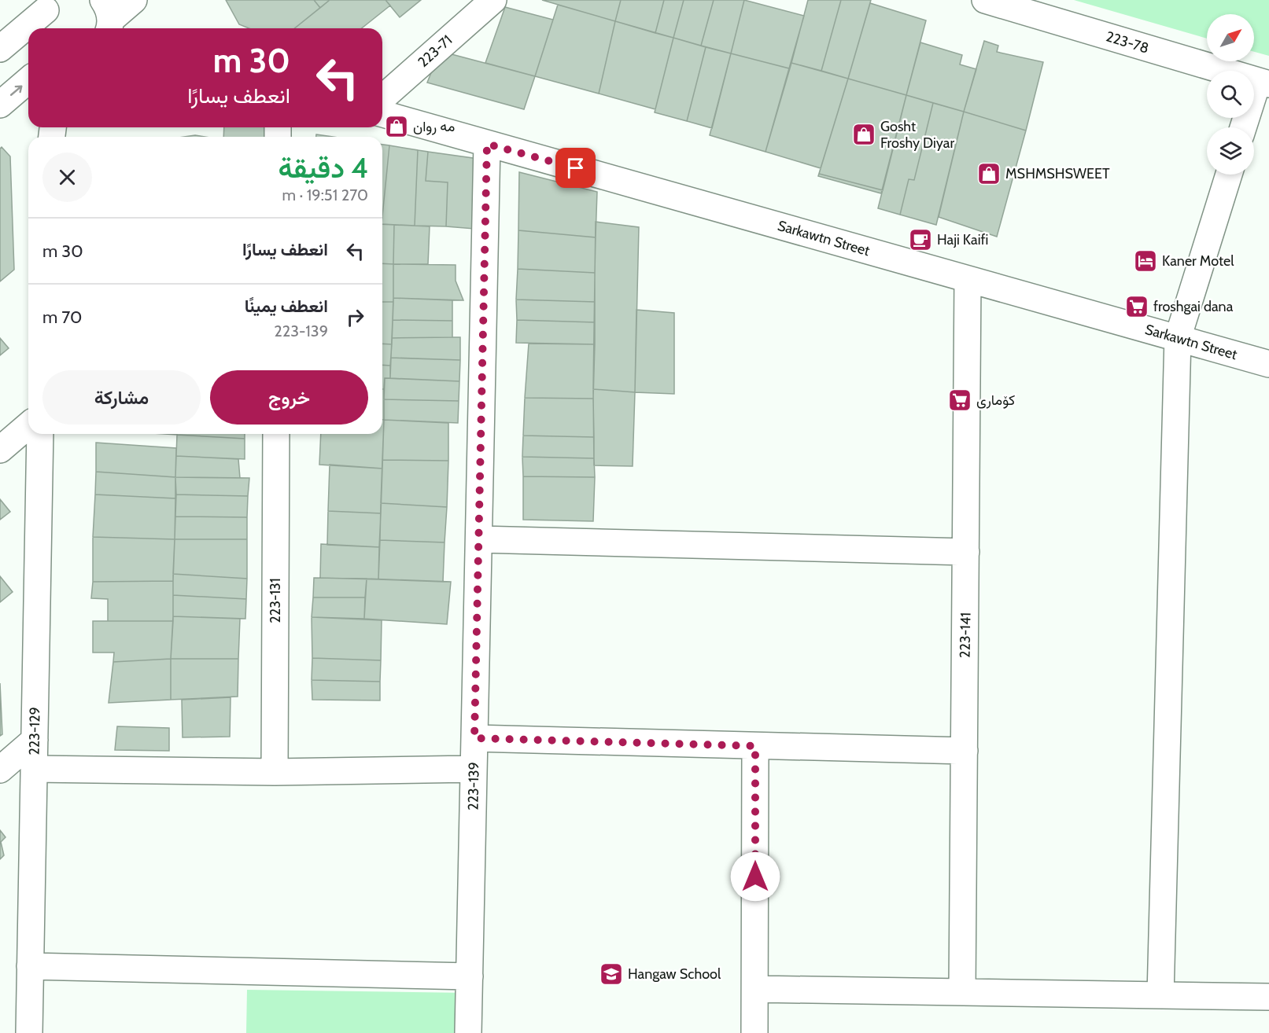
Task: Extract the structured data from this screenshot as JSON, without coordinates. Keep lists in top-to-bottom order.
{
  "streets": {
    "street": [
      "223-78",
      "223-71",
      "Sarkawtn Street",
      "223-131",
      "223-141",
      "223-129",
      "223-139"
    ]
  },
  "crossings": [
    ["Sarkawtn Street", "223-141"],
    ["Sarkawtn Street", "223-139"]
  ],
  "places": {
    "shop": ["مه روان", "Gosht Froshy Diyar", "MSHMSHSWEET"],
    "cafe": ["Haji Kaifi"],
    "hotel": ["Kaner Motel"],
    "supermarket": ["froshgai dana", "كۆماری"],
    "school or university": ["Hangaw School"]
  },
  "north": "top right",
  "page": {
    "turn": ["30 m", "انعطف يسارًا"],
    "heading": ["4 دقيقة", "270 m · 19:51"],
    "list": [
      {
        "name": "انعطف يسارًا",
        "value": "30 m"
      },
      {
        "name": "انعطف يمينًا",
        "note": "223-139",
        "value": "70 m"
      }
    ],
    "buttons": ["خروج", "مشاركة"]
  }
}
